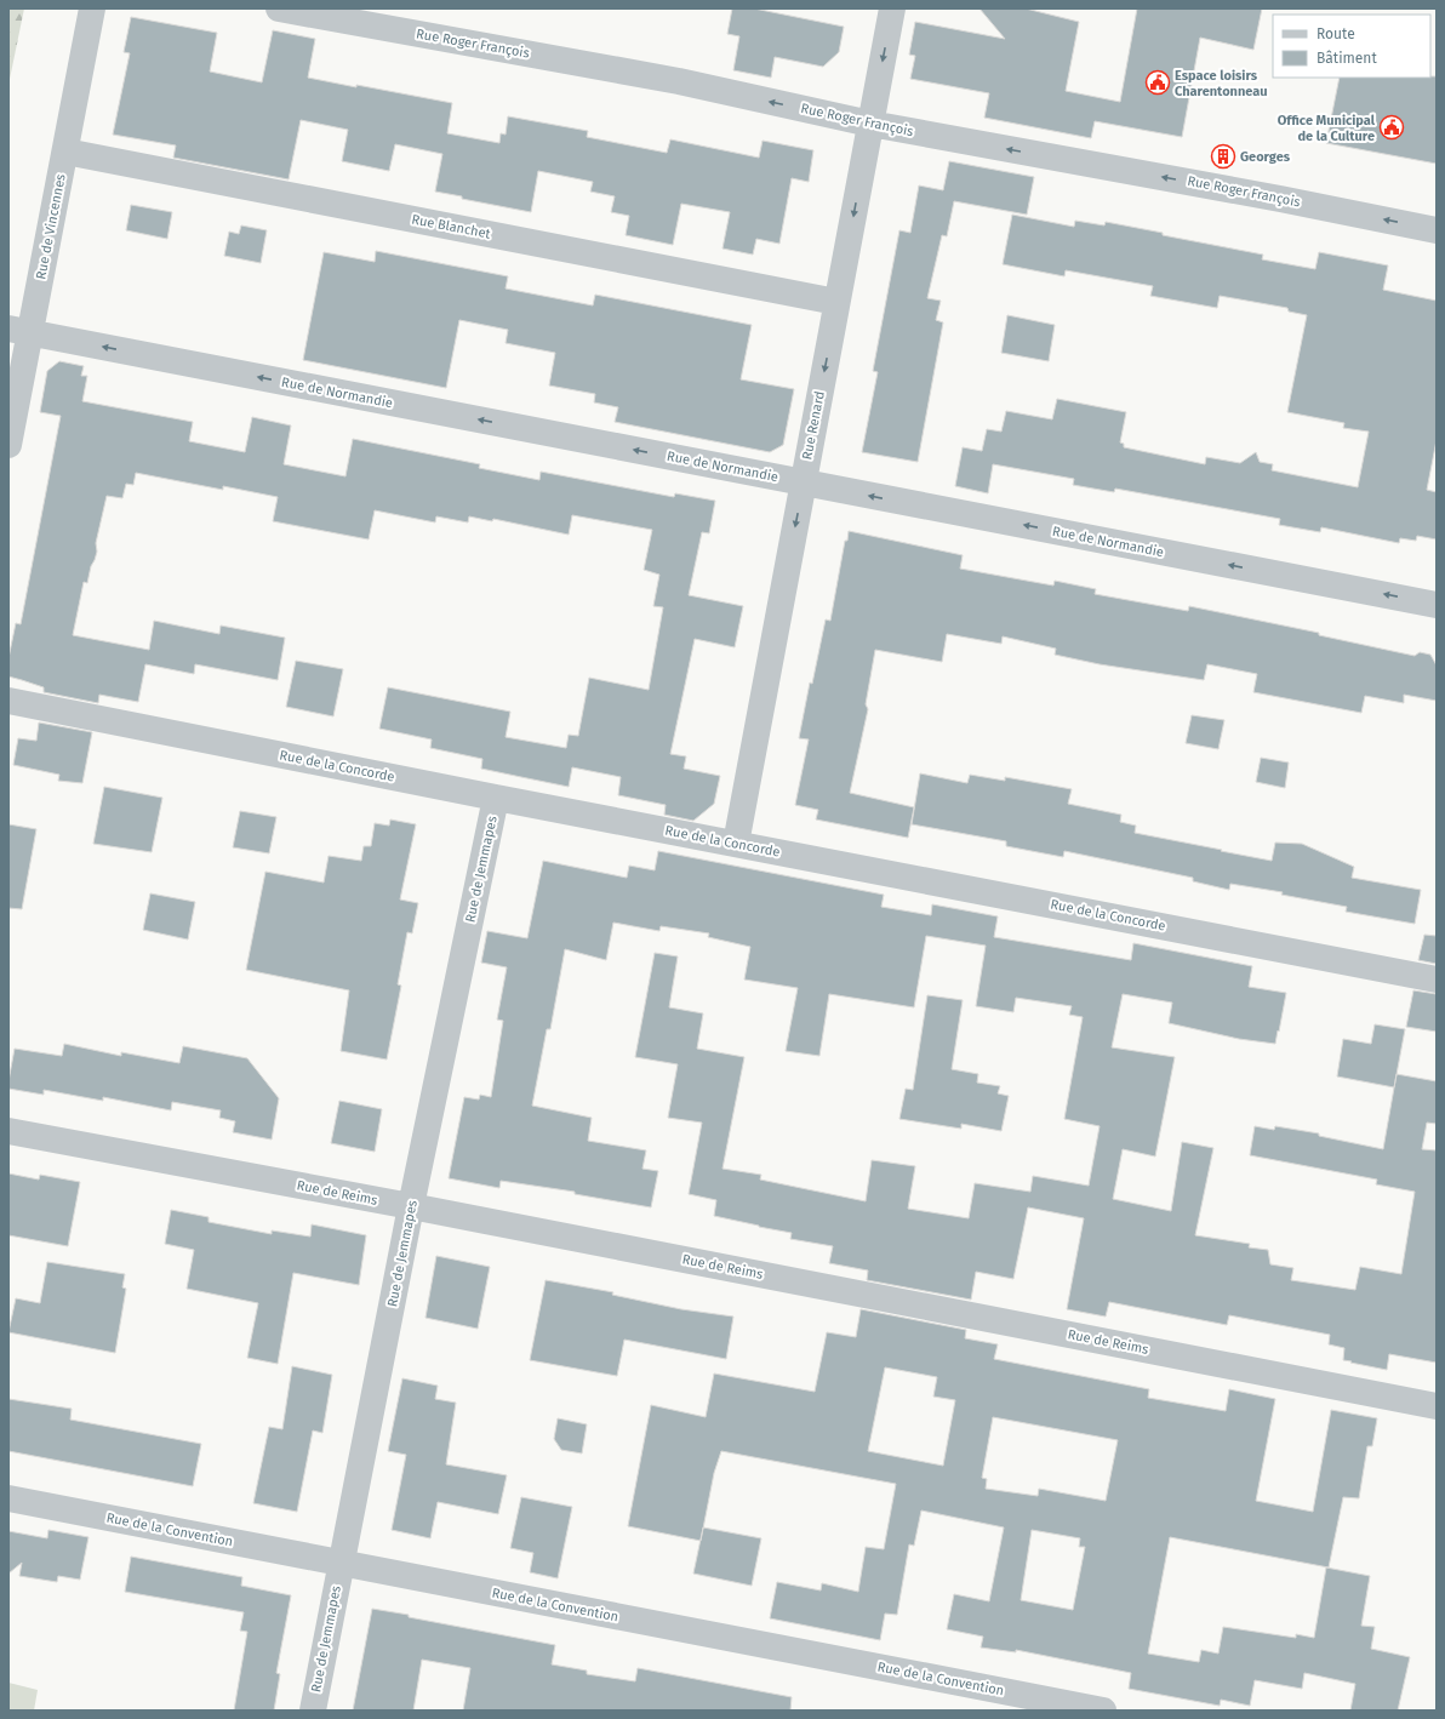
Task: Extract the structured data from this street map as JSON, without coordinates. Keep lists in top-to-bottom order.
{
  "streets": {
    "street": [
      "Rue Roger François",
      "Rue de Vincennes",
      "Rue Blanchet",
      "Rue de Normandie",
      "Rue Renard",
      "Rue de la Concorde",
      "Rue de Jemmapes",
      "Rue de Reims",
      "Rue de la Convention"
    ]
  },
  "crossings": [
    ["Rue Roger François", "Rue Renard"],
    ["Rue de Vincennes", "Rue Blanchet"],
    ["Rue de Vincennes", "Rue de Normandie"],
    ["Rue Blanchet", "Rue Renard"],
    ["Rue de Normandie", "Rue Renard"],
    ["Rue Renard", "Rue de la Concorde"],
    ["Rue de la Concorde", "Rue de Jemmapes"],
    ["Rue de Jemmapes", "Rue de Reims"],
    ["Rue de Jemmapes", "Rue de la Convention"]
  ],
  "one_way": ["Rue Roger François", "Rue de Normandie", "Rue Renard"],
  "places": {
    "public building": ["Espace loisirs Charentonneau", "Office Municipal de la Culture"],
    "building": ["Georges"]
  },
  "legend": ["Route", "Bâtiment"]
}
